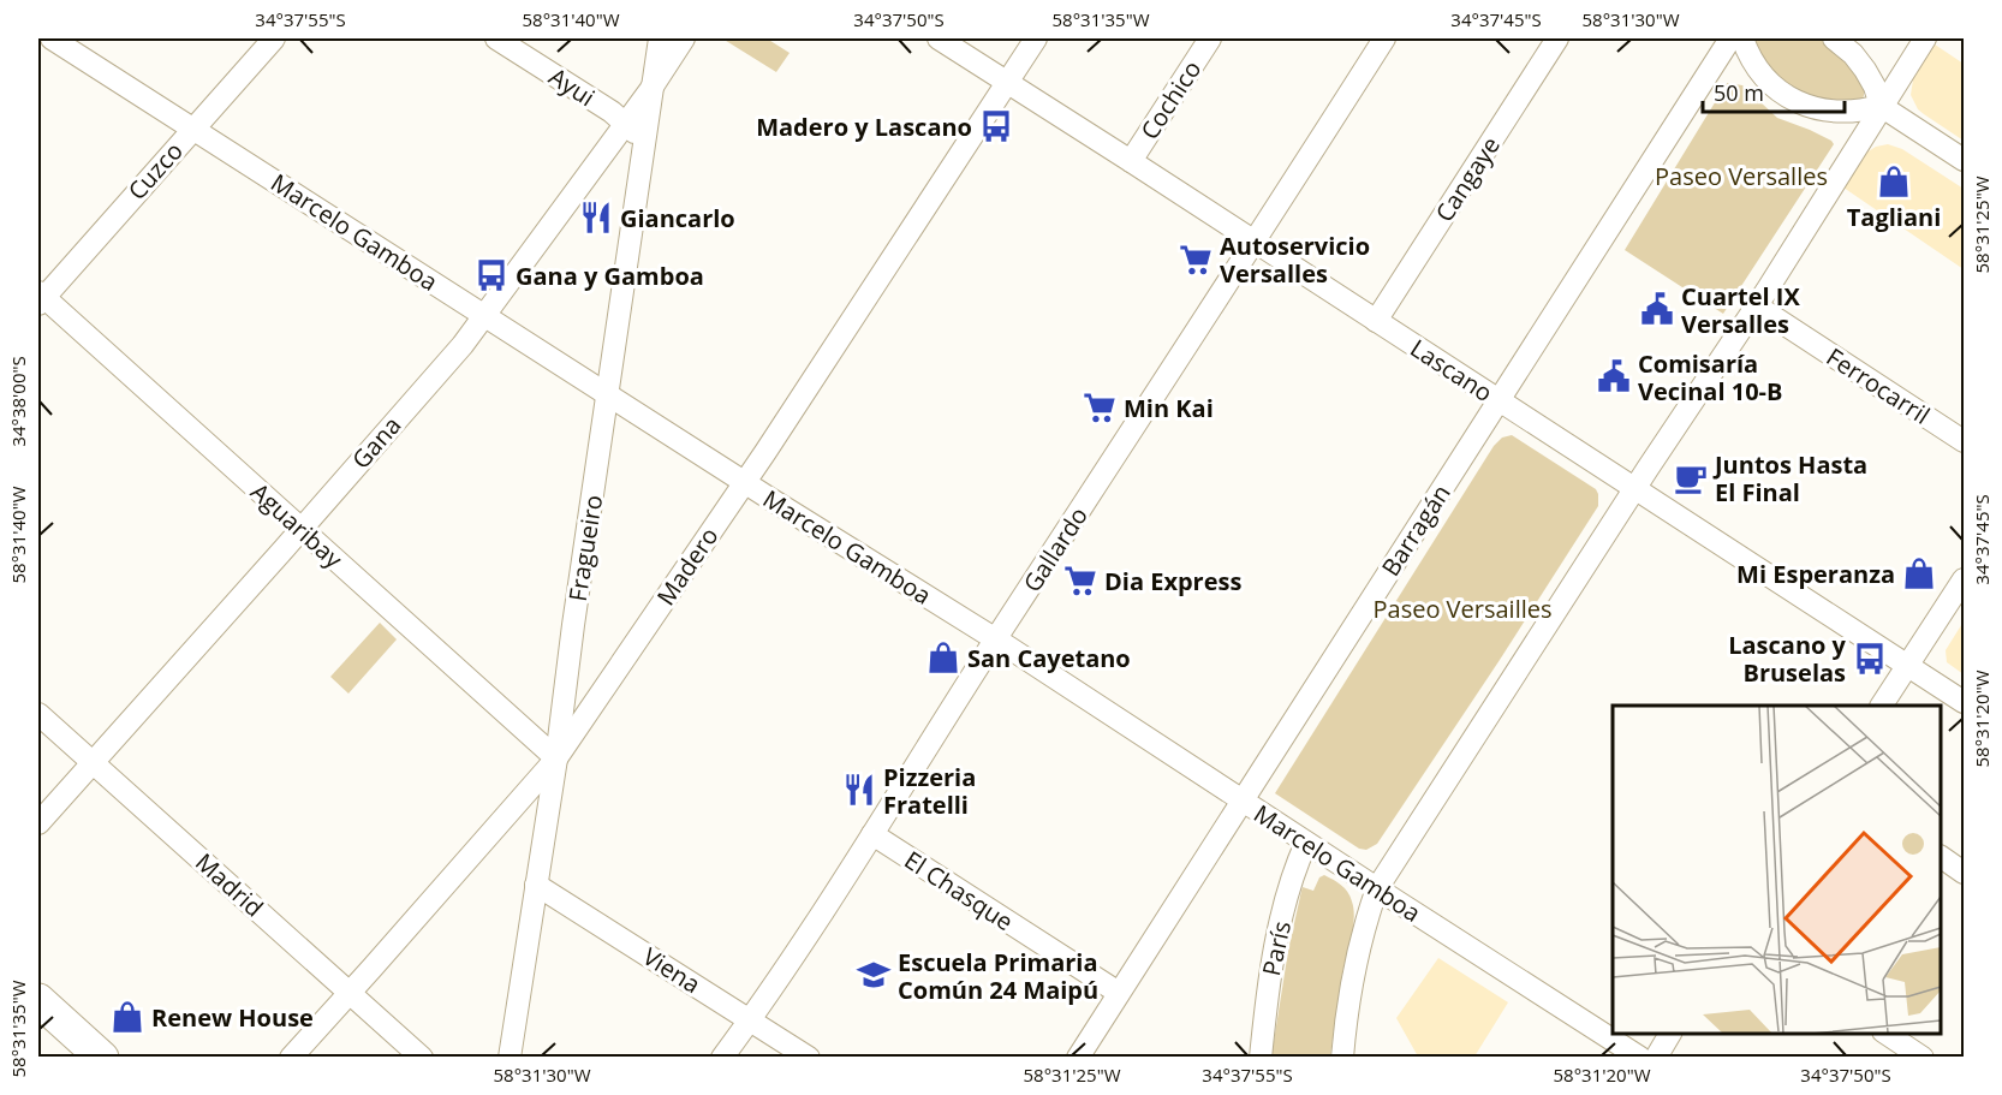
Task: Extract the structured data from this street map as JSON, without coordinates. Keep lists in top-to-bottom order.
{
  "streets": {
    "street": [
      "Ayui",
      "Cochico",
      "Cuzco",
      "Cangaye",
      "Marcelo Gamboa",
      "Lascano",
      "Ferrocarril",
      "Gana",
      "Aguaribay",
      "Barragán",
      "Fragueiro",
      "Gallardo",
      "Madero",
      "Madrid",
      "El Chasque",
      "París",
      "Viena"
    ]
  },
  "crossings": [
    ["Ayui", "Gana"],
    ["Ayui", "Fragueiro"],
    ["Cochico", "Lascano"],
    ["Cuzco", "Marcelo Gamboa"],
    ["Cuzco", "Aguaribay"],
    ["Cangaye", "Lascano"],
    ["Marcelo Gamboa", "Gana"],
    ["Marcelo Gamboa", "Barragán"],
    ["Marcelo Gamboa", "Fragueiro"],
    ["Marcelo Gamboa", "Gallardo"],
    ["Marcelo Gamboa", "Madero"],
    ["Marcelo Gamboa", "París"],
    ["Lascano", "Barragán"],
    ["Lascano", "Gallardo"],
    ["Lascano", "Madero"],
    ["Gana", "Aguaribay"],
    ["Gana", "Fragueiro"],
    ["Gana", "Madrid"],
    ["Aguaribay", "Fragueiro"],
    ["Aguaribay", "Madero"],
    ["Barragán", "El Chasque"],
    ["Fragueiro", "Madero"],
    ["Fragueiro", "Viena"],
    ["Gallardo", "El Chasque"],
    ["Gallardo", "Viena"],
    ["Madero", "Madrid"]
  ],
  "parks": ["Paseo Versalles", "Paseo Versailles"],
  "places": {
    "bus stop": ["Madero y Lascano", "Gana y Gamboa", "Lascano y Bruselas"],
    "shop": [
      "Tagliani",
      "Mi Esperanza",
      "San Cayetano",
      "Renew House"
    ],
    "restaurant": ["Giancarlo", "Pizzeria Fratelli"],
    "supermarket": ["Autoservicio Versalles", "Min Kai", "Dia Express"],
    "public building": ["Cuartel IX Versalles", "Comisaría Vecinal 10-B"],
    "cafe": ["Juntos Hasta El Final"],
    "school or university": ["Escuela Primaria Común 24 Maipú"]
  },
  "scale_bar": "50 m",
  "coordinates": [
    "34°37'55\"S",
    "58°31'40\"W",
    "34°37'50\"S",
    "58°31'35\"W",
    "34°37'45\"S",
    "58°31'30\"W",
    "58°31'25\"W",
    "34°38'00\"S",
    "58°31'20\"W"
  ]
}
